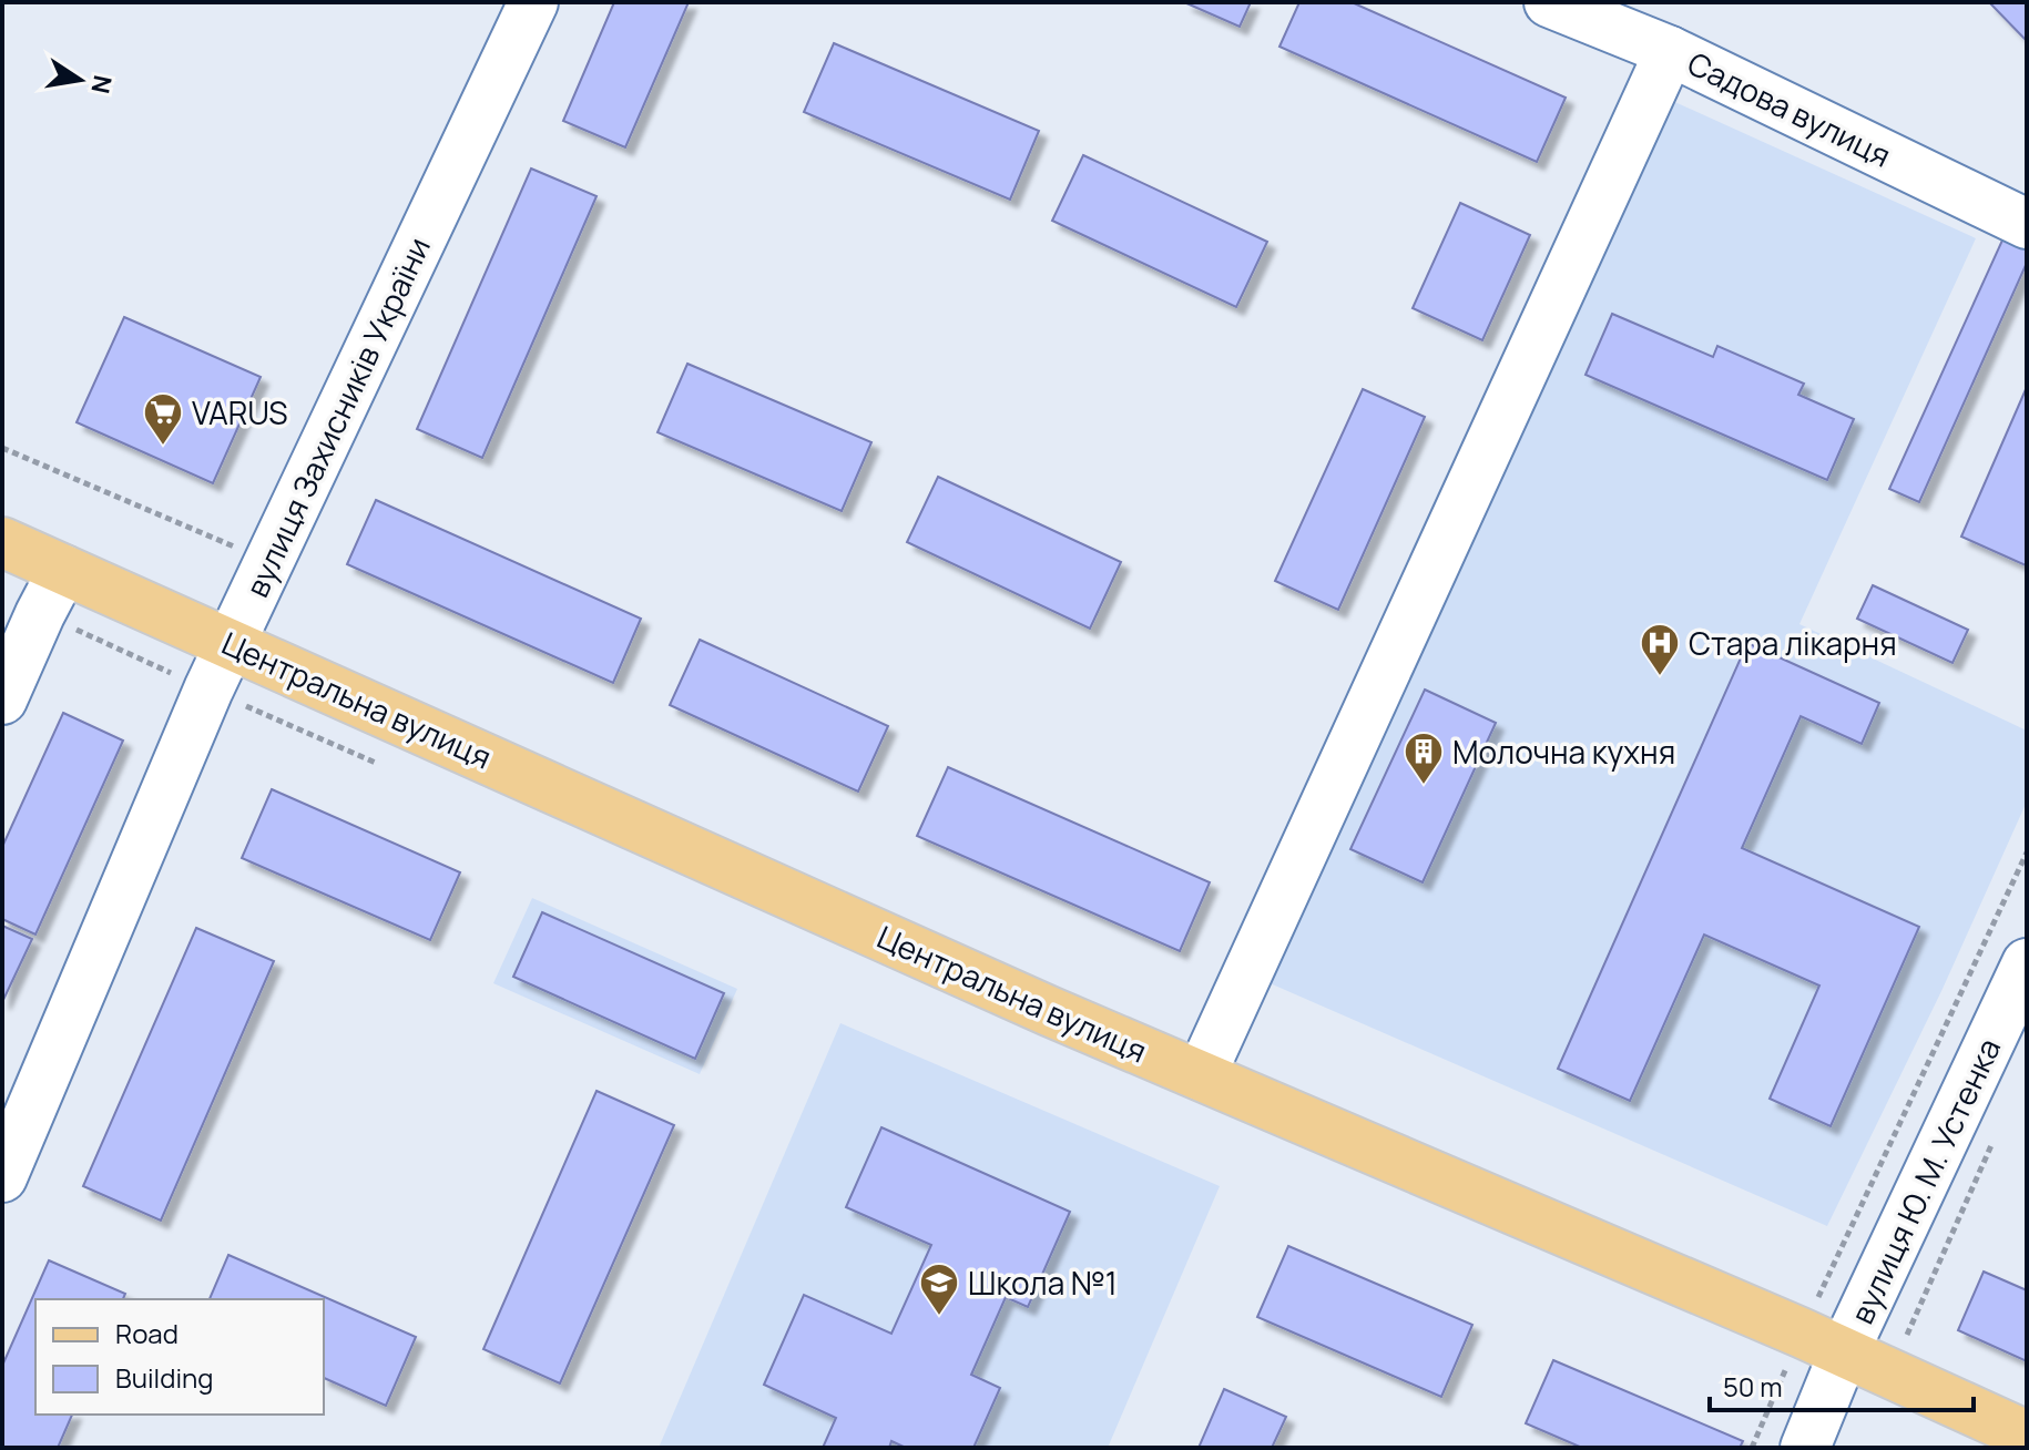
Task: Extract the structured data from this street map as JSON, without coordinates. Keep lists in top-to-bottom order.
{
  "streets": {
    "main road": ["Центральна вулиця"],
    "street": ["Садова вулиця", "вулиця Захисників України", "вулиця Ю. М. Устенка"]
  },
  "crossings": [
    ["вулиця Захисників України", "Центральна вулиця"],
    ["Центральна вулиця", "вулиця Ю. М. Устенка"]
  ],
  "places": {
    "supermarket": ["VARUS"],
    "hospital": ["Стара лікарня"],
    "building": ["Молочна кухня"],
    "school or university": ["Школа №1"]
  },
  "legend": ["Road", "Building"],
  "scale_bar": "50 m",
  "north": "right"
}
